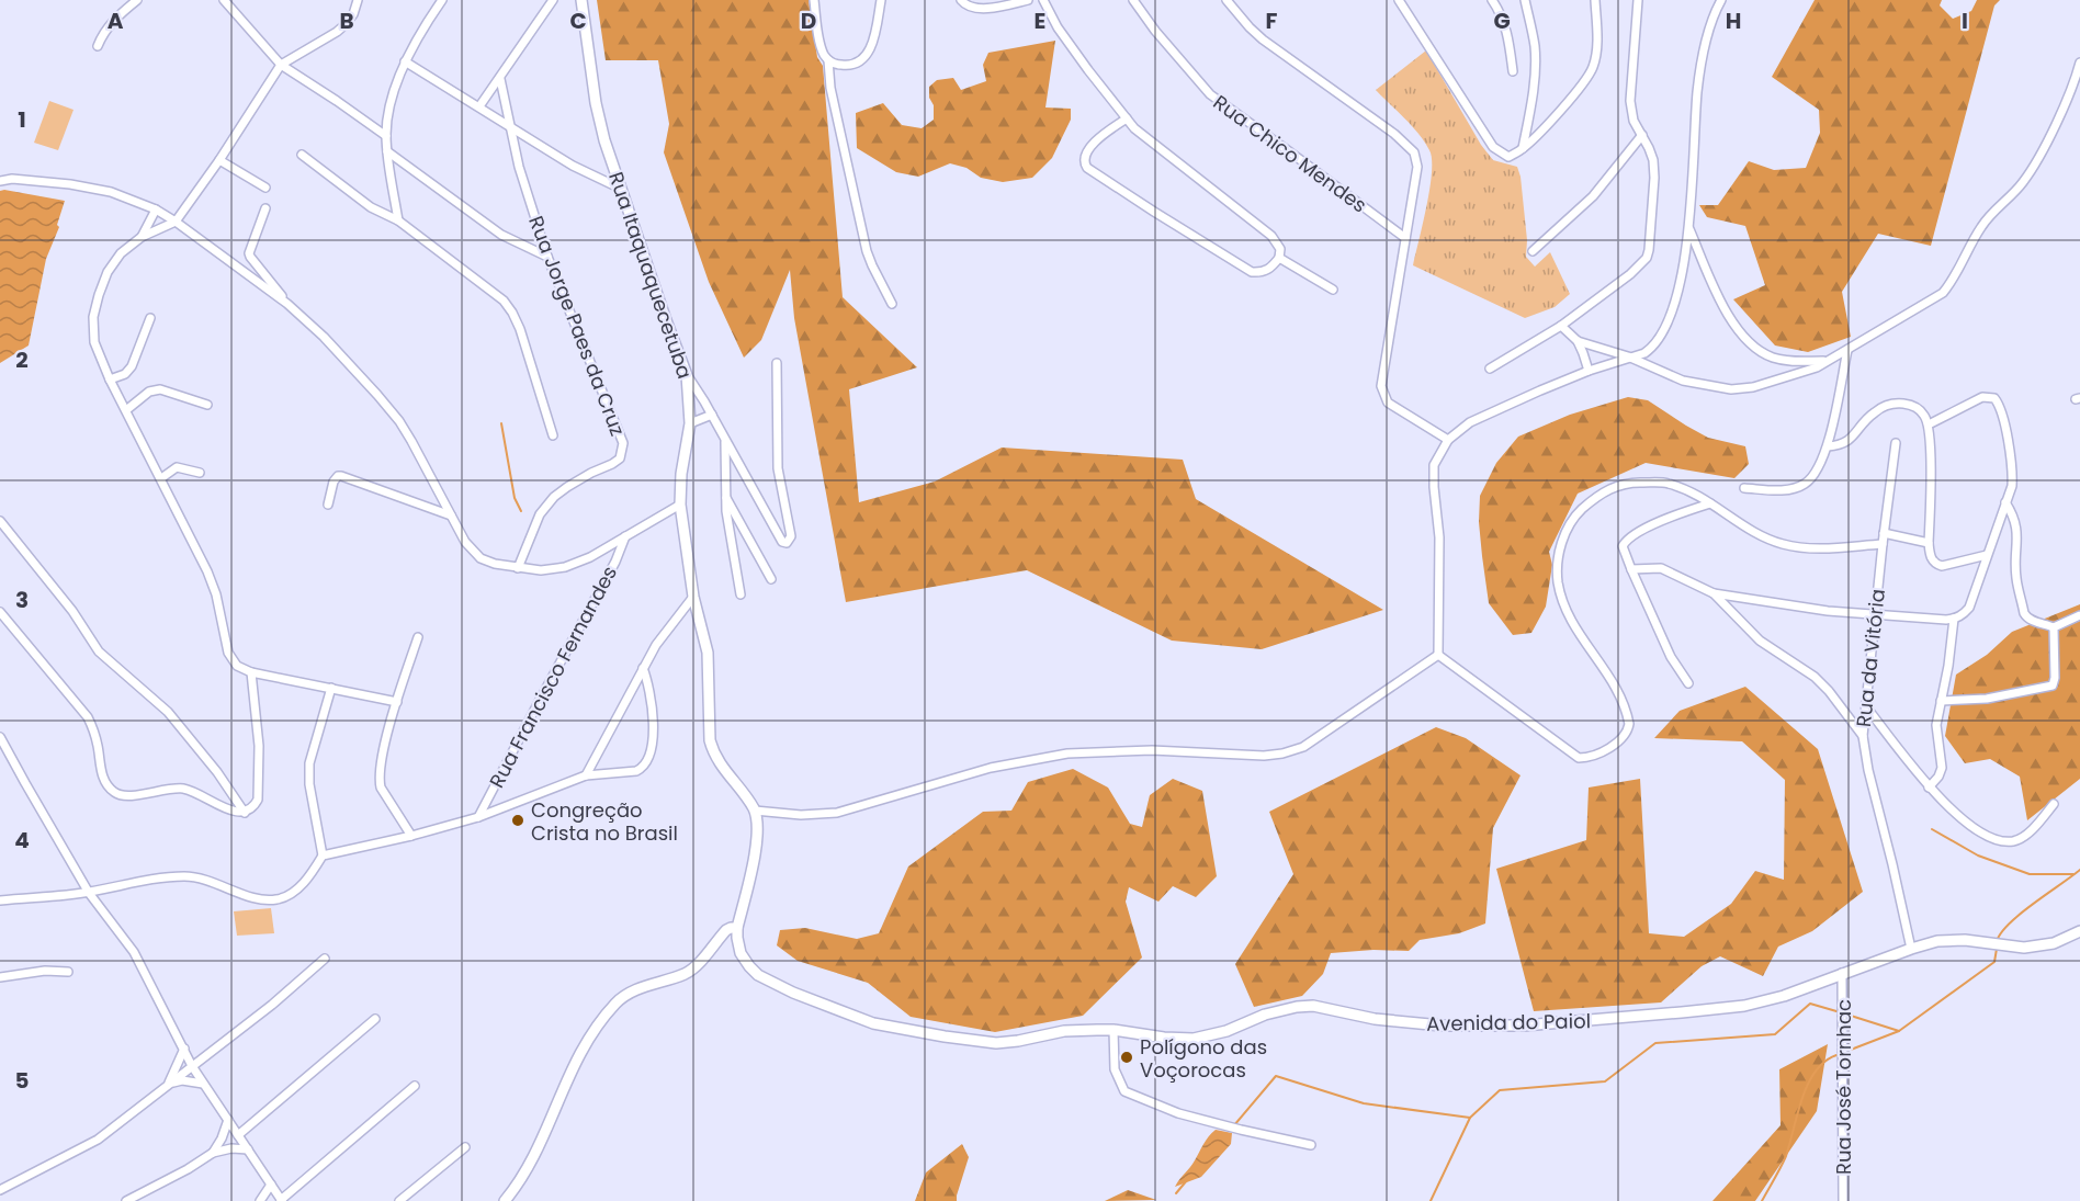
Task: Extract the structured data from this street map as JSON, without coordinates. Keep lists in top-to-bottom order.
{
  "streets": {
    "street": [
      "Rua Chico Mendes",
      "Rua Itaquaquecetuba",
      "Rua Jorge Paes da Cruz",
      "Rua da Vitória",
      "Rua Francisco Fernandes",
      "Avenida do Paiol",
      "Rua José Tornhac"
    ]
  },
  "crossings": [
    ["Rua da Vitória", "Avenida do Paiol"],
    ["Avenida do Paiol", "Rua José Tornhac"]
  ],
  "places": ["Congreção Crista no Brasil", "Polígono das Voçorocas"],
  "grid": {
    "columns": [
      "A",
      "B",
      "C",
      "D",
      "E",
      "F",
      "G",
      "H",
      "I"
    ],
    "rows": [
      "1",
      "2",
      "3",
      "4",
      "5"
    ]
  }
}
